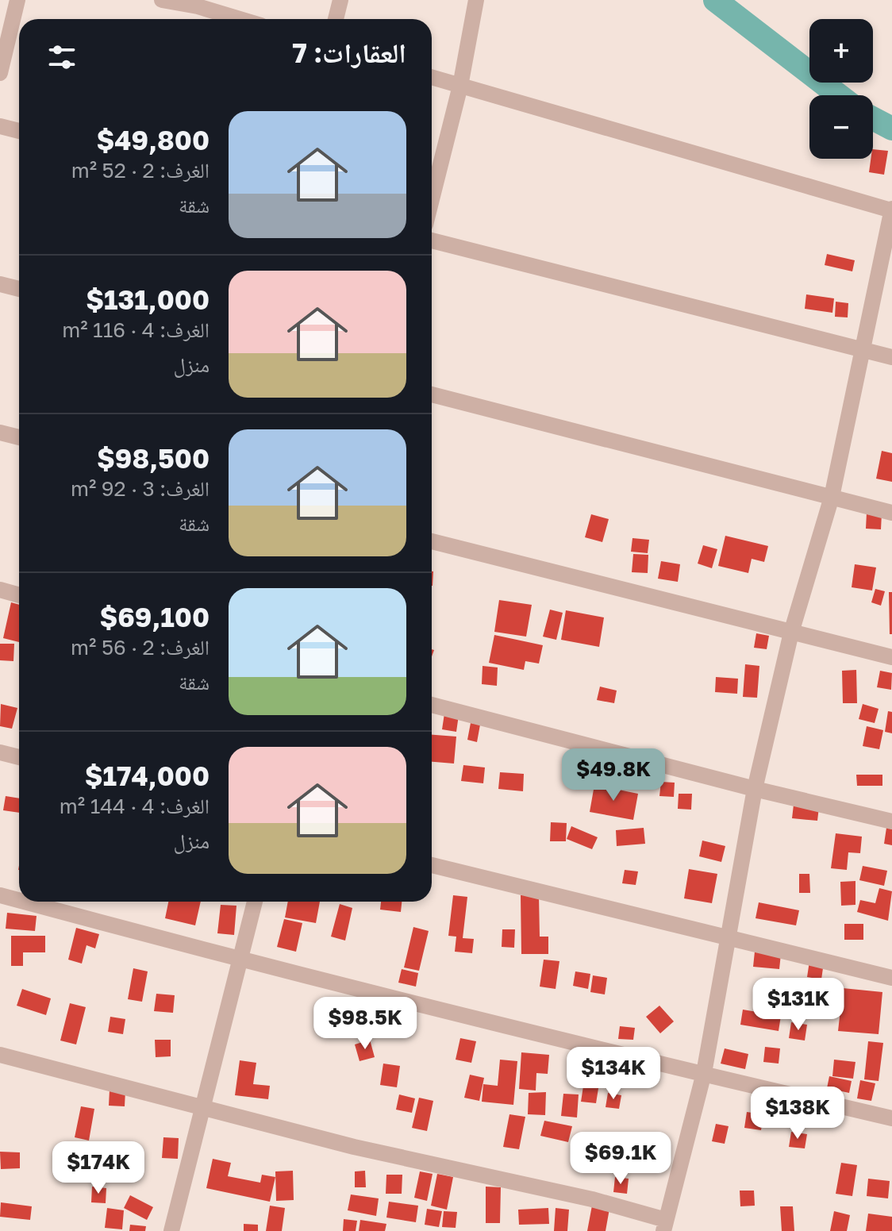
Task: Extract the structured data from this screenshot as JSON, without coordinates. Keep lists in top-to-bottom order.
{
  "page": {
    "map_buttons": ["+", "−"],
    "heading": "العقارات: 7",
    "list": [
      {
        "name": "$49,800",
        "note": "الغرف: 2 · 52 m² · شقة"
      },
      {
        "name": "$131,000",
        "note": "الغرف: 4 · 116 m² · منزل"
      },
      {
        "name": "$98,500",
        "note": "الغرف: 3 · 92 m² · شقة"
      },
      {
        "name": "$69,100",
        "note": "الغرف: 2 · 56 m² · شقة"
      },
      {
        "name": "$174,000",
        "note": "الغرف: 4 · 144 m² · منزل"
      }
    ],
    "price": [
      "$49.8K",
      "$131K",
      "$98.5K",
      "$134K",
      "$138K",
      "$69.1K",
      "$174K"
    ]
  }
}
